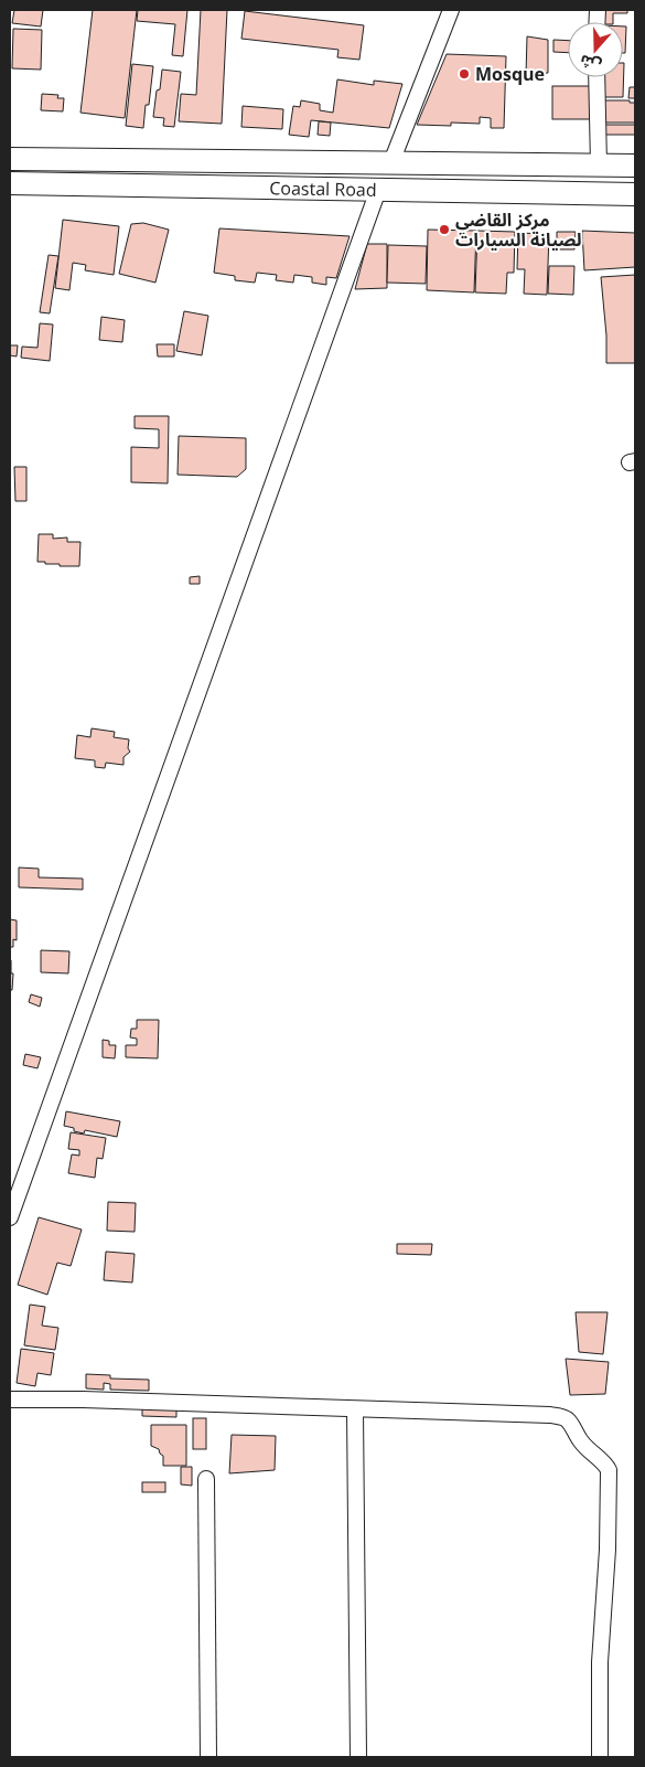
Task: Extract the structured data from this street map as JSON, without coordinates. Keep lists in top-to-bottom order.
{
  "streets": {
    "highway": ["Coastal Road"]
  },
  "places": ["Mosque", "مركز القاضي لصيانة السيارات"],
  "north": "bottom"
}
